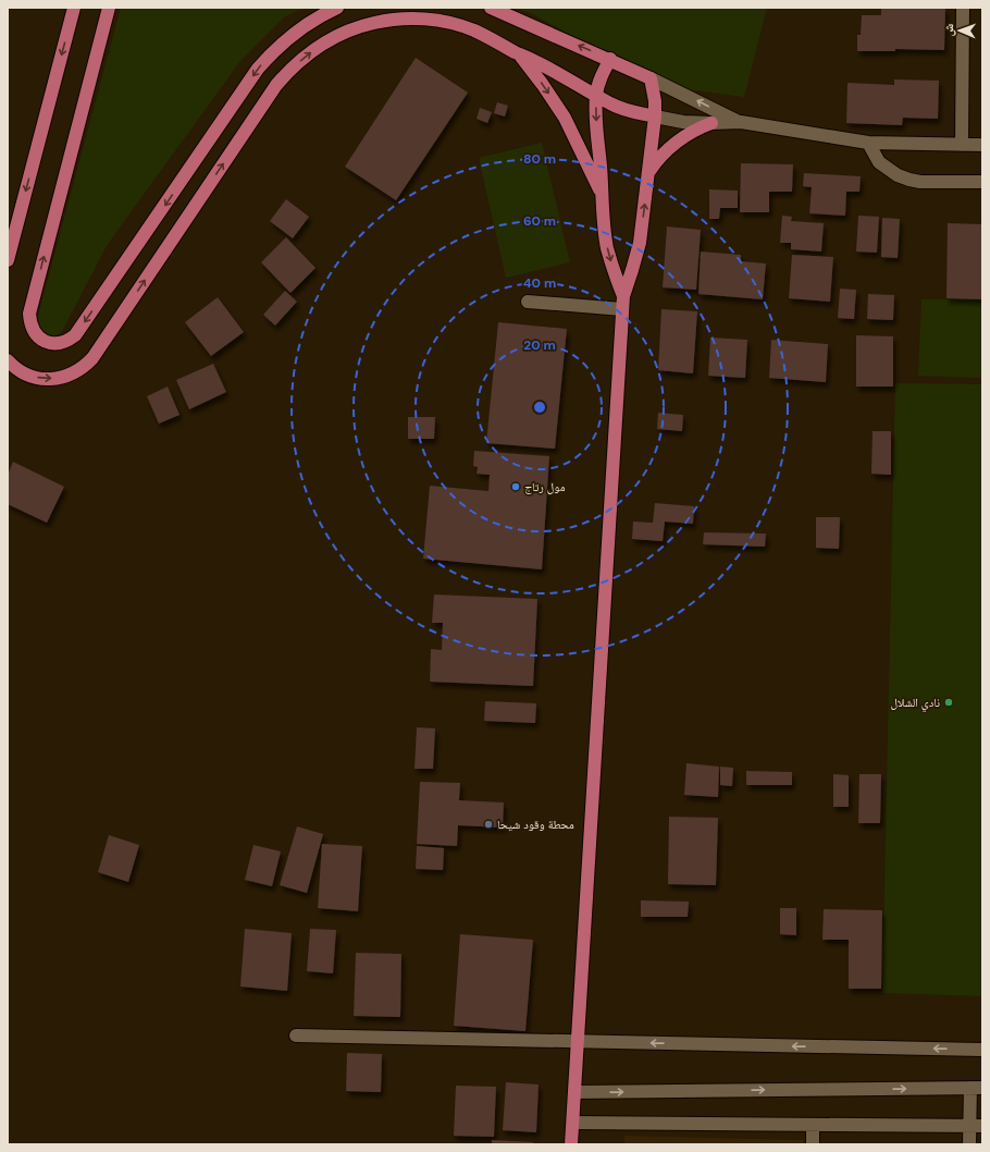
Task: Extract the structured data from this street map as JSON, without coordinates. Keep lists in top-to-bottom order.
{
  "places": ["مول رتاج", "نادي الشلال", "محطة وقود شيحا"],
  "north": "left",
  "rings": [
    "80 m",
    "60 m",
    "40 m",
    "20 m"
  ]
}
